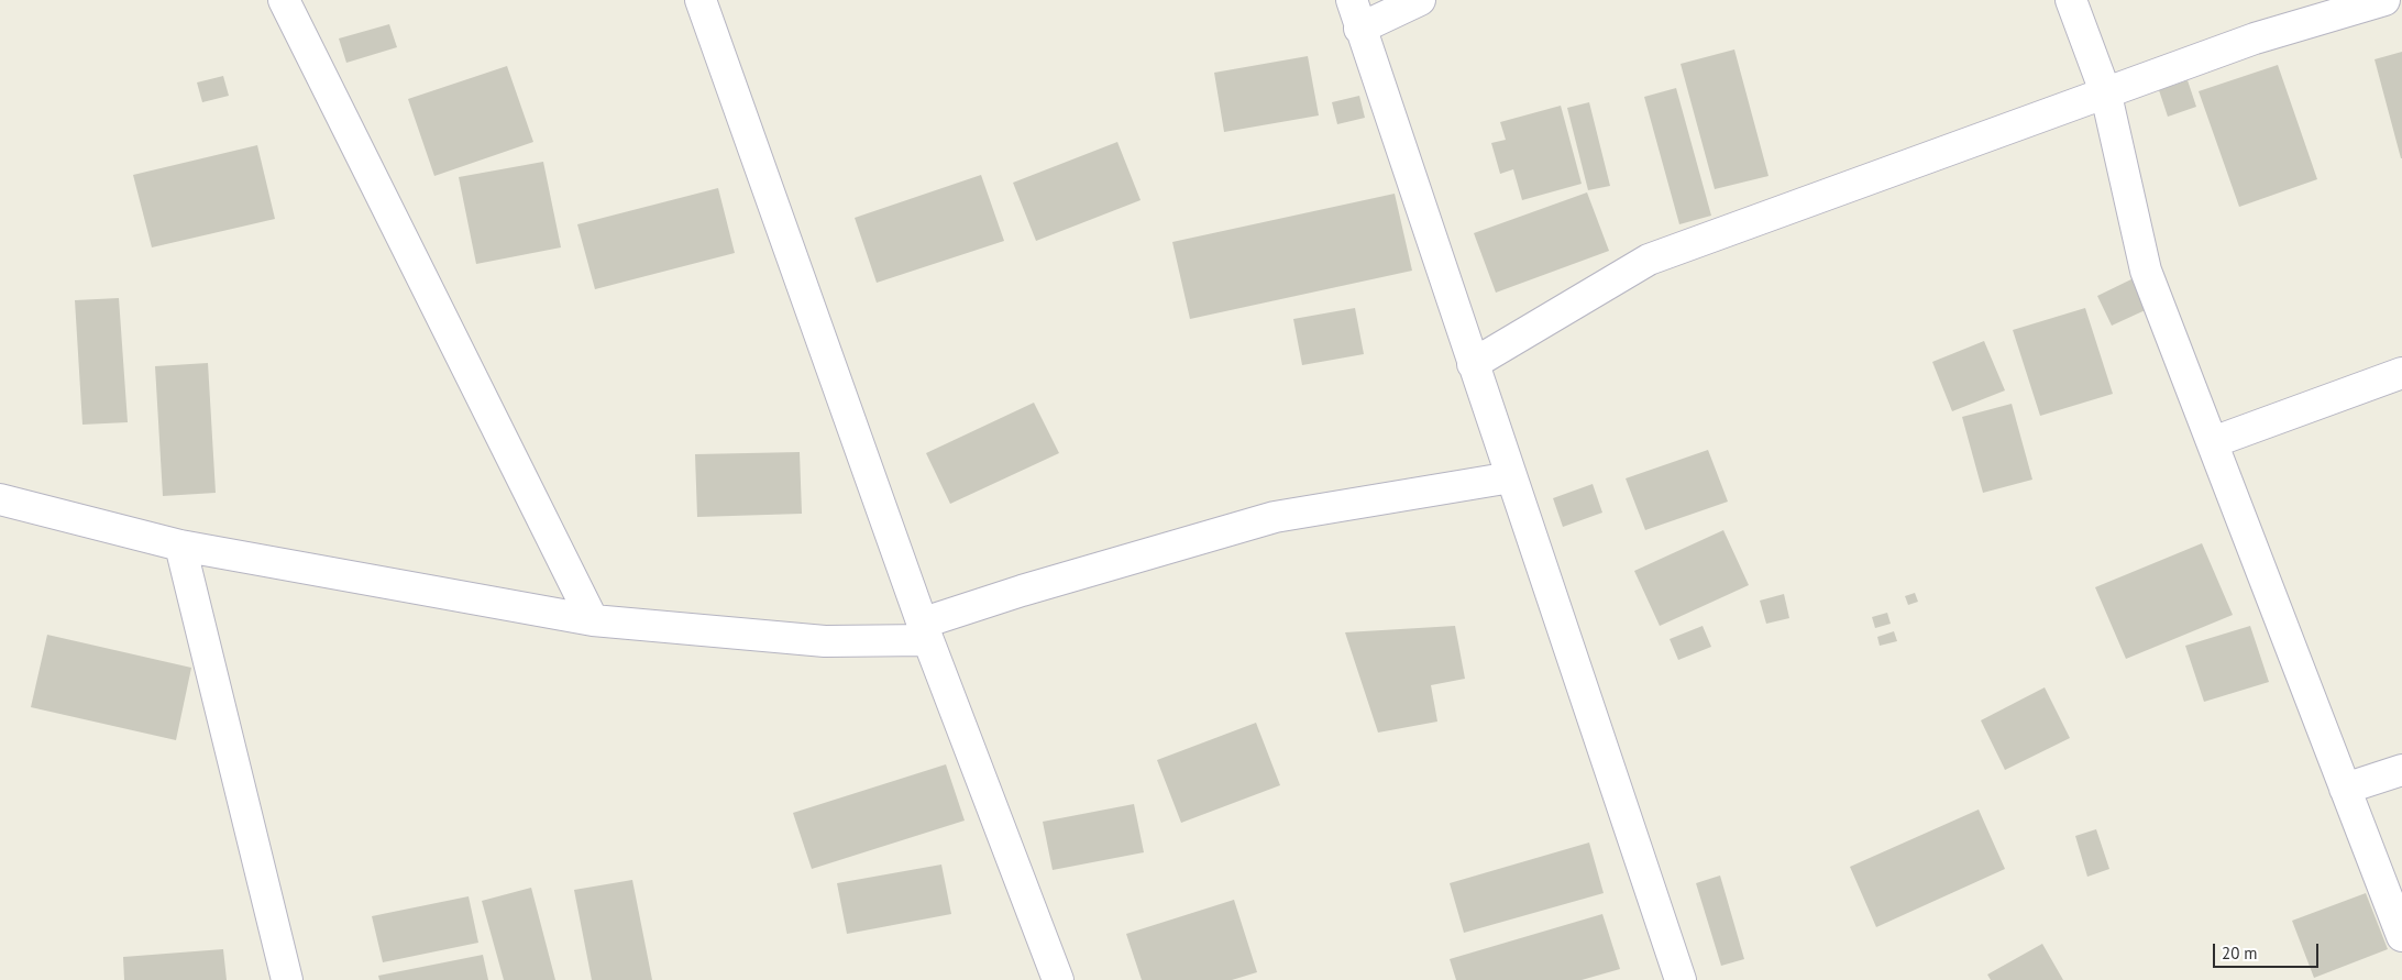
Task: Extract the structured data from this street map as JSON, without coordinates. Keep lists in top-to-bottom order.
{
  "scale_bar": "20 m"
}
